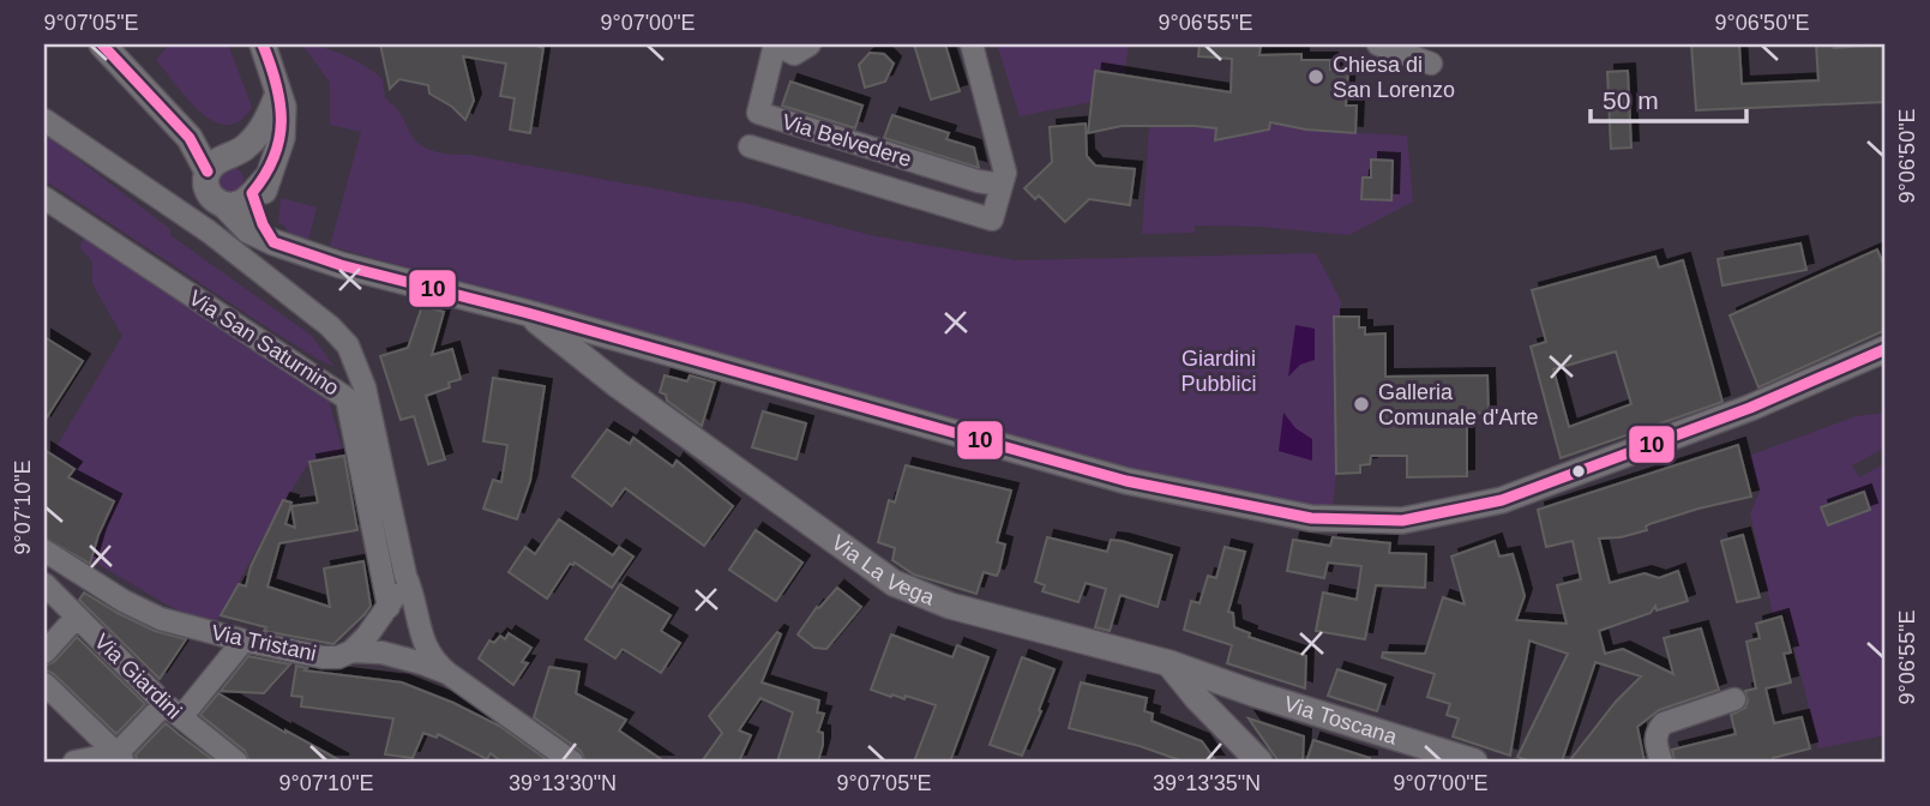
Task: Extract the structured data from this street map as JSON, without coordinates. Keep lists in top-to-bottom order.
{
  "streets": {
    "street": [
      "Via Belvedere",
      "Via San Saturnino",
      "Via La Vega",
      "Via Tristani",
      "Via Giardini",
      "Via Toscana"
    ]
  },
  "crossings": [
    ["Via San Saturnino", "Via Tristani"],
    ["Via La Vega", "Via Toscana"]
  ],
  "parks": ["Giardini Pubblici"],
  "places": ["Chiesa di San Lorenzo", "Galleria Comunale d'Arte"],
  "lines": ["transit line 10"],
  "scale_bar": "50 m",
  "coordinates": [
    "9°07'05\"E",
    "9°07'00\"E",
    "9°06'55\"E",
    "9°06'50\"E",
    "9°07'10\"E",
    "39°13'30\"N",
    "39°13'35\"N"
  ]
}
